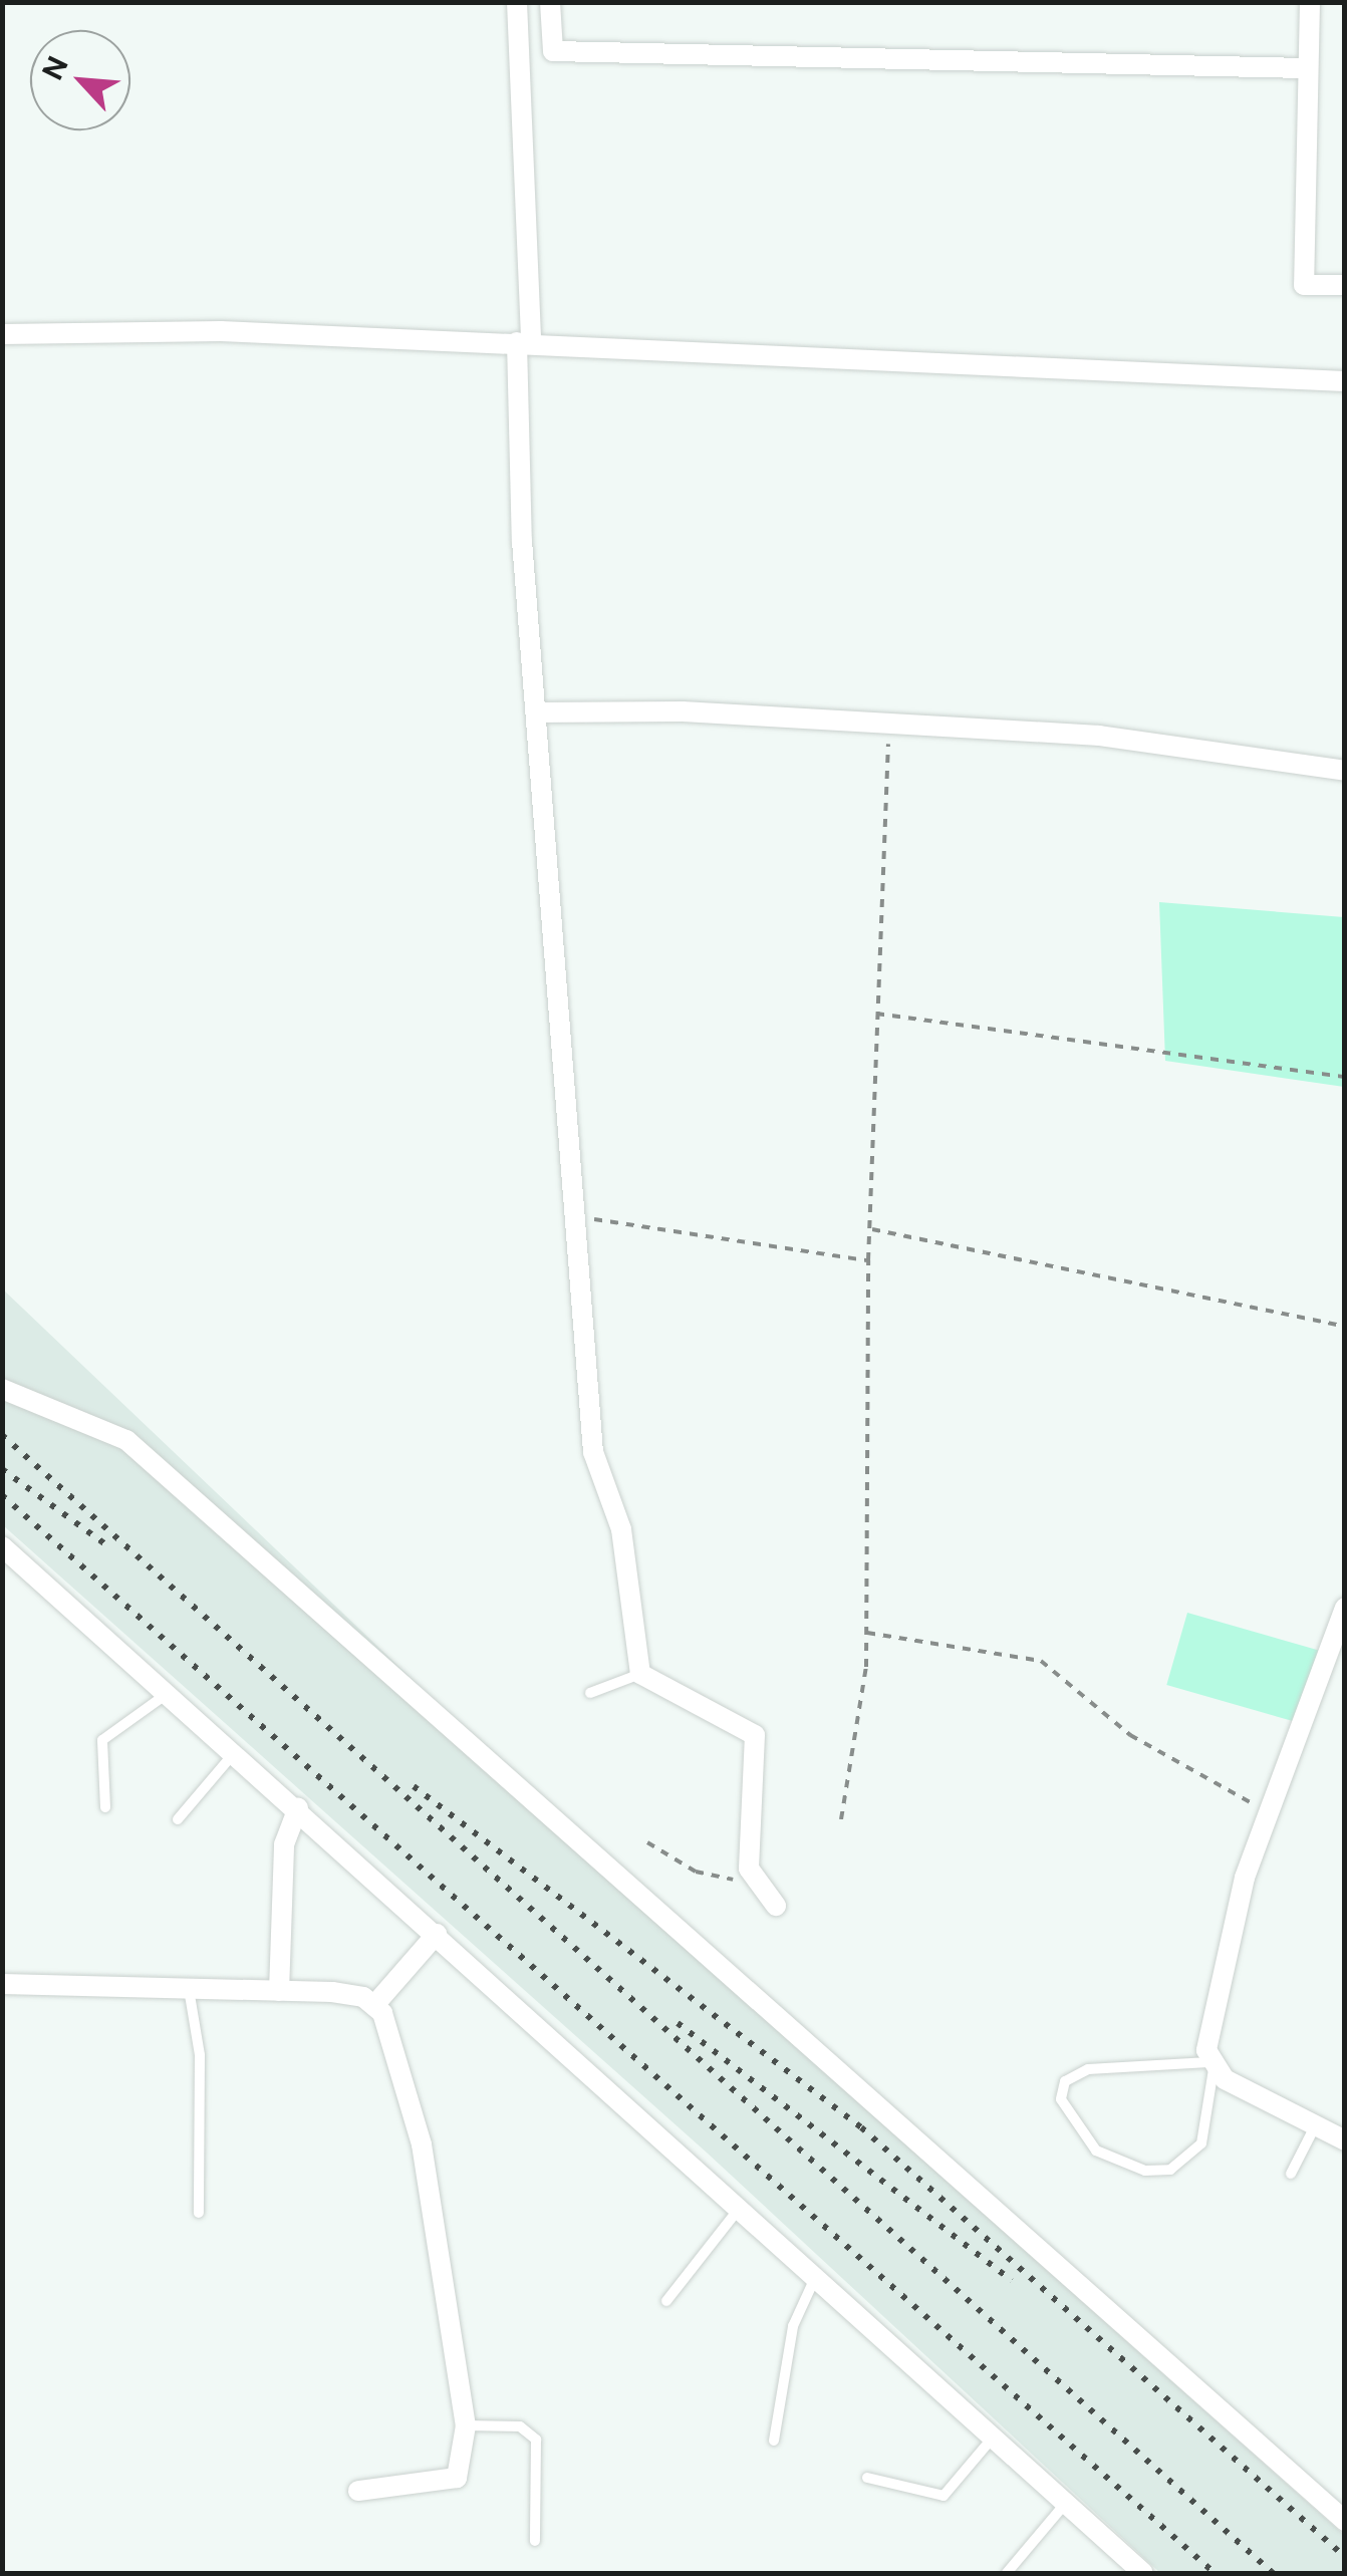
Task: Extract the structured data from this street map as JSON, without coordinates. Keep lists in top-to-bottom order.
{
  "north": "top left"
}
